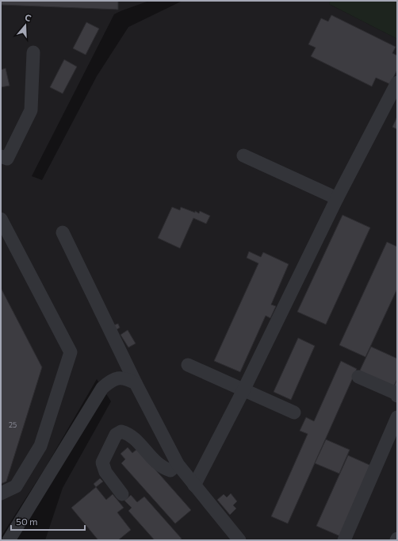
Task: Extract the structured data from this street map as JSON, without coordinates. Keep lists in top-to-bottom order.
{
  "house_numbers": ["25"],
  "scale_bar": "50 m",
  "north": "top"
}
